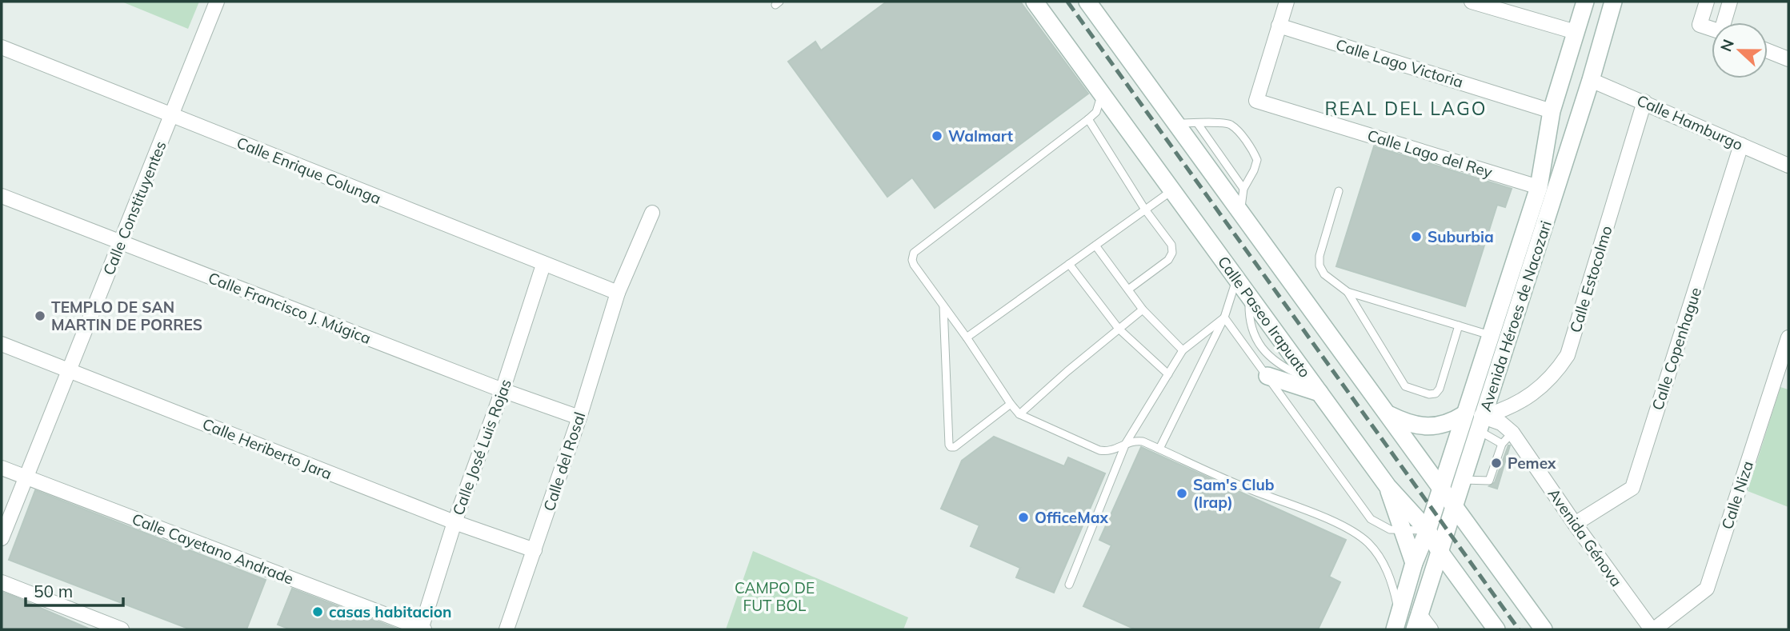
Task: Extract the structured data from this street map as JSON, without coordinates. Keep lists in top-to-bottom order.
{
  "streets": {
    "main road": ["Avenida Héroes de Nacozari", "Calle Paseo Irapuato"],
    "street": [
      "Calle Lago Victoria",
      "Calle Hamburgo",
      "Calle Lago del Rey",
      "Calle Enrique Colunga",
      "Calle Constituyentes",
      "Calle Estocolmo",
      "Calle Francisco J. Múgica",
      "Calle Copenhague",
      "Calle José Luis Rojas",
      "Calle Heriberto Jara",
      "Calle del Rosal",
      "Calle Niza",
      "Avenida Génova",
      "Calle Cayetano Andrade"
    ]
  },
  "crossings": [
    ["Calle Lago Victoria", "Calle Lago del Rey"],
    ["Calle Lago Victoria", "Avenida Héroes de Nacozari"],
    ["Calle Hamburgo", "Calle Estocolmo"],
    ["Calle Hamburgo", "Avenida Héroes de Nacozari"],
    ["Calle Hamburgo", "Calle Copenhague"],
    ["Calle Lago del Rey", "Avenida Héroes de Nacozari"],
    ["Calle Enrique Colunga", "Calle Constituyentes"],
    ["Calle Enrique Colunga", "Calle José Luis Rojas"],
    ["Calle Enrique Colunga", "Calle del Rosal"],
    ["Calle Constituyentes", "Calle Francisco J. Múgica"],
    ["Calle Constituyentes", "Calle Heriberto Jara"],
    ["Calle Constituyentes", "Calle Cayetano Andrade"],
    ["Calle Estocolmo", "Avenida Héroes de Nacozari"],
    ["Calle Estocolmo", "Avenida Génova"],
    ["Calle Francisco J. Múgica", "Calle José Luis Rojas"],
    ["Calle Francisco J. Múgica", "Calle del Rosal"],
    ["Avenida Héroes de Nacozari", "Calle Paseo Irapuato"],
    ["Avenida Héroes de Nacozari", "Avenida Génova"],
    ["Calle Copenhague", "Avenida Génova"],
    ["Calle José Luis Rojas", "Calle Heriberto Jara"],
    ["Calle José Luis Rojas", "Calle Cayetano Andrade"],
    ["Calle Heriberto Jara", "Calle del Rosal"],
    ["Calle Niza", "Avenida Génova"]
  ],
  "districts": ["REAL DEL LAGO"],
  "parks": ["CAMPO DE FUT BOL"],
  "places": [
    "Walmart",
    "Suburbia",
    "TEMPLO DE SAN MARTIN DE PORRES",
    "Pemex",
    "Sam's Club (Irap)",
    "OfficeMax",
    "casas habitacion"
  ],
  "scale_bar": "50 m",
  "north": "left"
}
